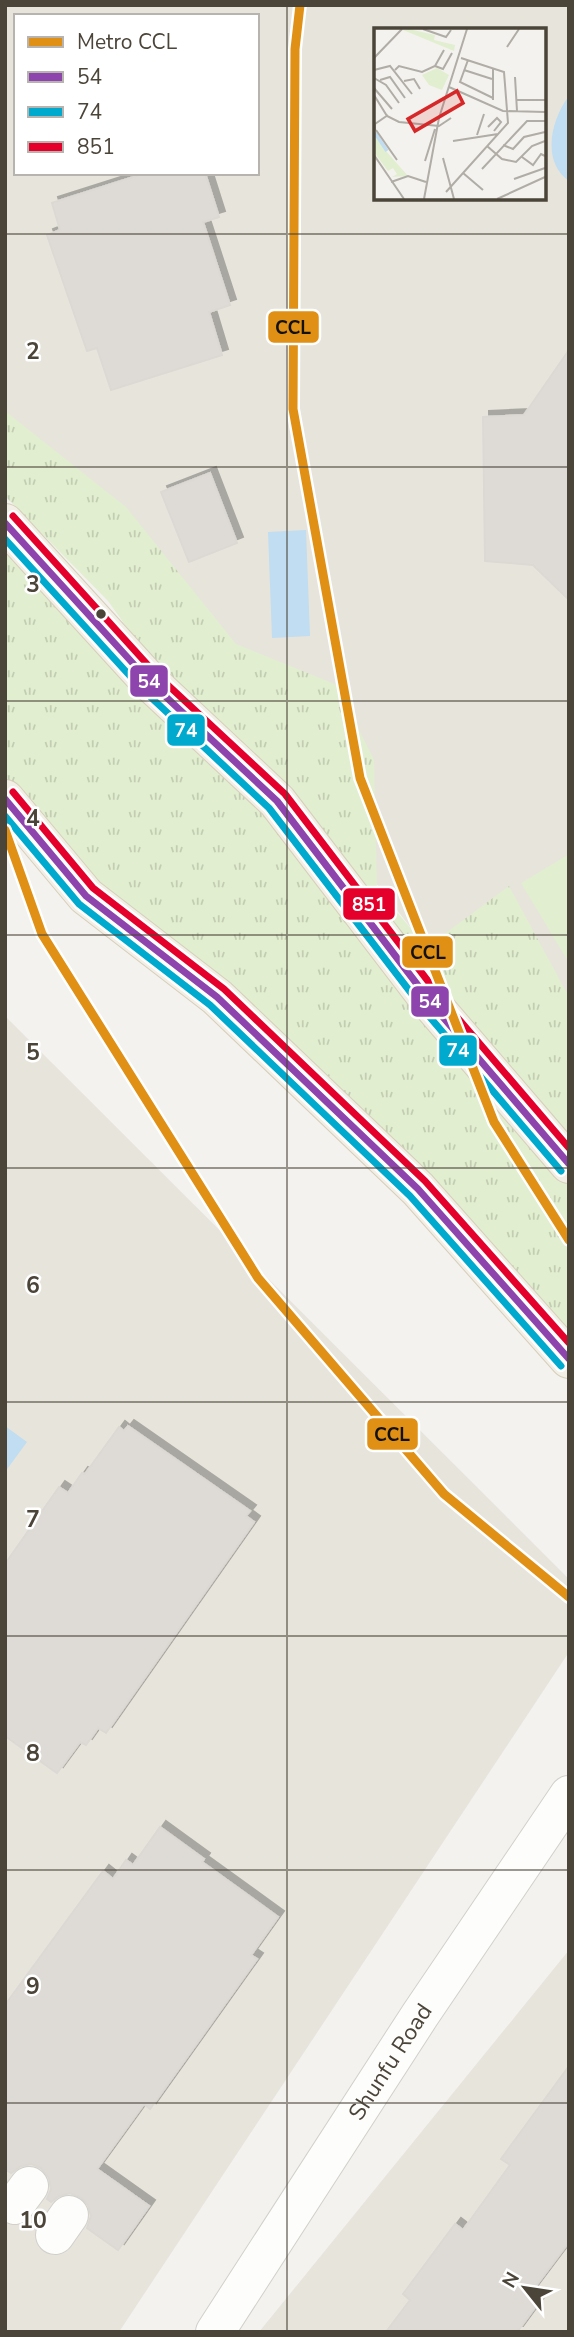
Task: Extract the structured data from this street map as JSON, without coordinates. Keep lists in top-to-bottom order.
{
  "streets": {
    "street": ["Shunfu Road"]
  },
  "lines": [
    "metro line CCL",
    "transit line 851",
    "transit line 54",
    "transit line 74"
  ],
  "legend": [
    "Metro CCL",
    "54",
    "74",
    "851"
  ],
  "north": "top left",
  "grid": {
    "rows": [
      "2",
      "3",
      "4",
      "5",
      "6",
      "7",
      "8",
      "9",
      "10"
    ]
  }
}
